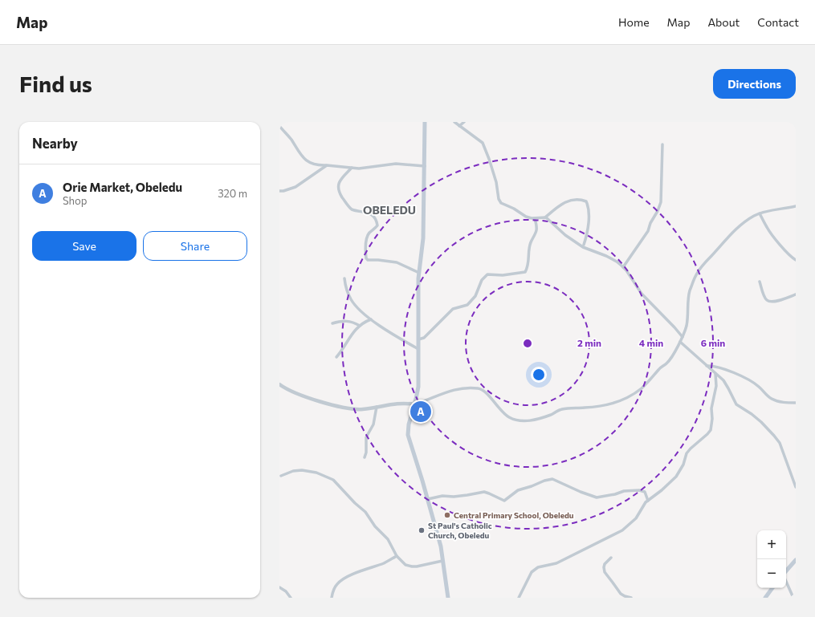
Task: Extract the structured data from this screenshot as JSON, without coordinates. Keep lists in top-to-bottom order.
{
  "districts": ["OBELEDU"],
  "places": ["Central Primary School, Obeledu", "St Paul's Catholic Church, Obeledu"],
  "page": {
    "header": "Map",
    "nav": [
      "Home",
      "Map",
      "About",
      "Contact"
    ],
    "buttons": [
      "Directions",
      ["Save", "Share"]
    ],
    "title": "Find us",
    "heading": "Nearby",
    "list": [
      {
        "mark": "A",
        "name": "Orie Market, Obeledu",
        "note": "Shop",
        "value": "320 m"
      }
    ],
    "pins": "A",
    "map_buttons": ["+", "−"]
  },
  "rings": ["2 min", "4 min", "6 min"]
}
